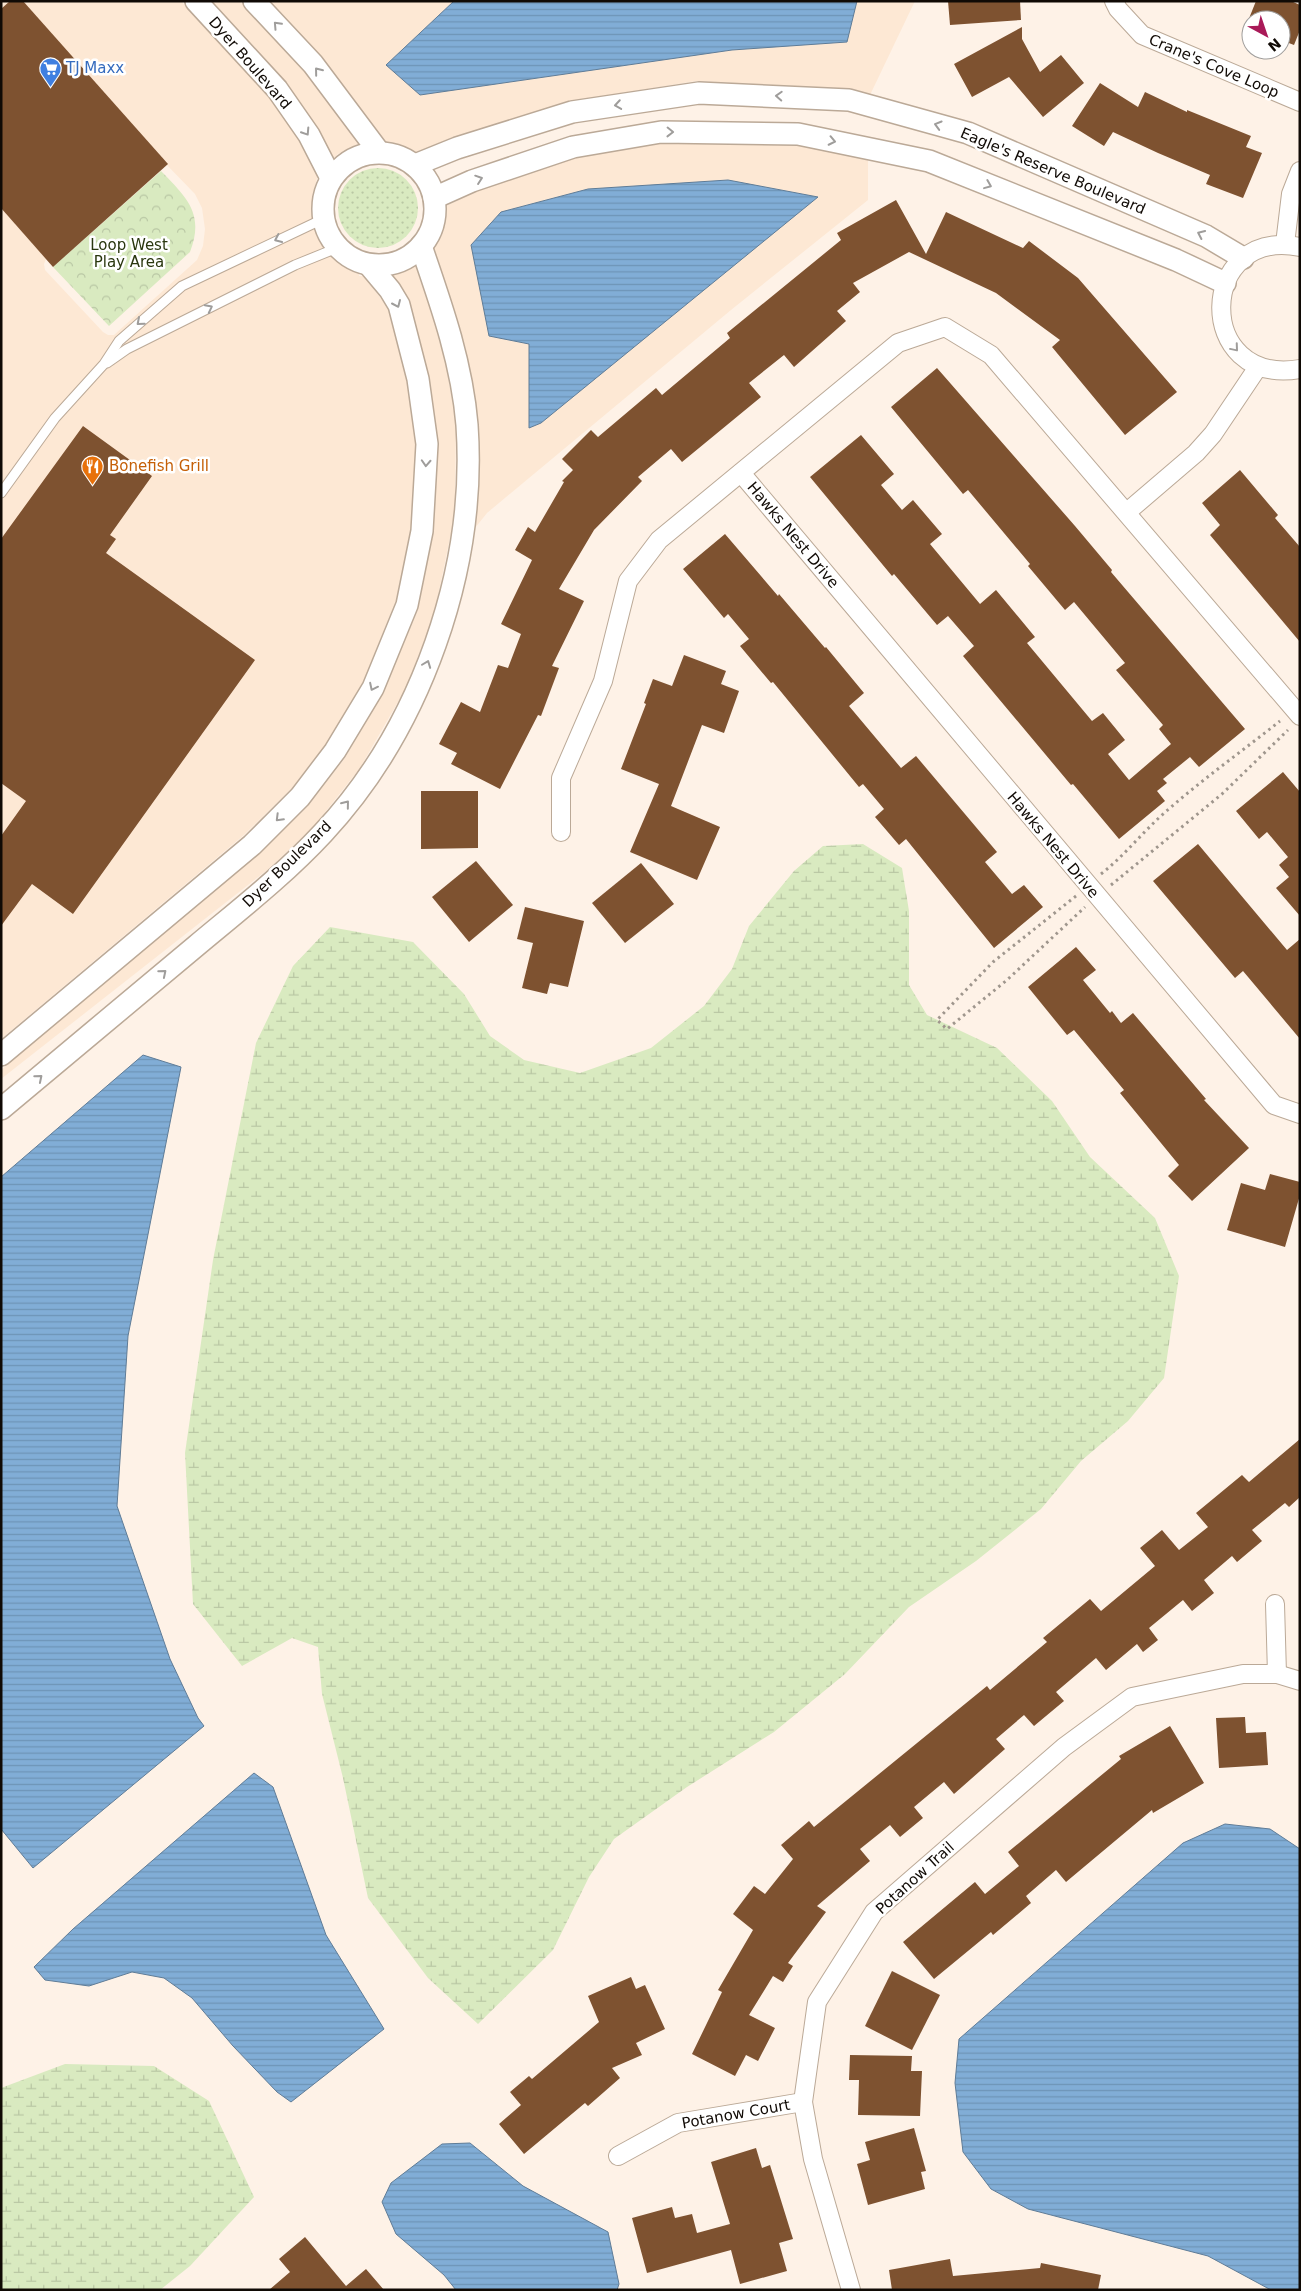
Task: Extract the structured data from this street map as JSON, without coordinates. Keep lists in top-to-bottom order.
{
  "streets": {
    "street": [
      "Dyer Boulevard",
      "Crane's Cove Loop",
      "Eagle's Reserve Boulevard",
      "Hawks Nest Drive",
      "Potanow Trail",
      "Potanow Court"
    ]
  },
  "crossings": [
    ["Dyer Boulevard", "Eagle's Reserve Boulevard"],
    ["Potanow Trail", "Potanow Court"]
  ],
  "parks": ["Loop West Play Area"],
  "places": {
    "supermarket": ["TJ Maxx"],
    "restaurant": ["Bonefish Grill"]
  },
  "north": "bottom right"
}
